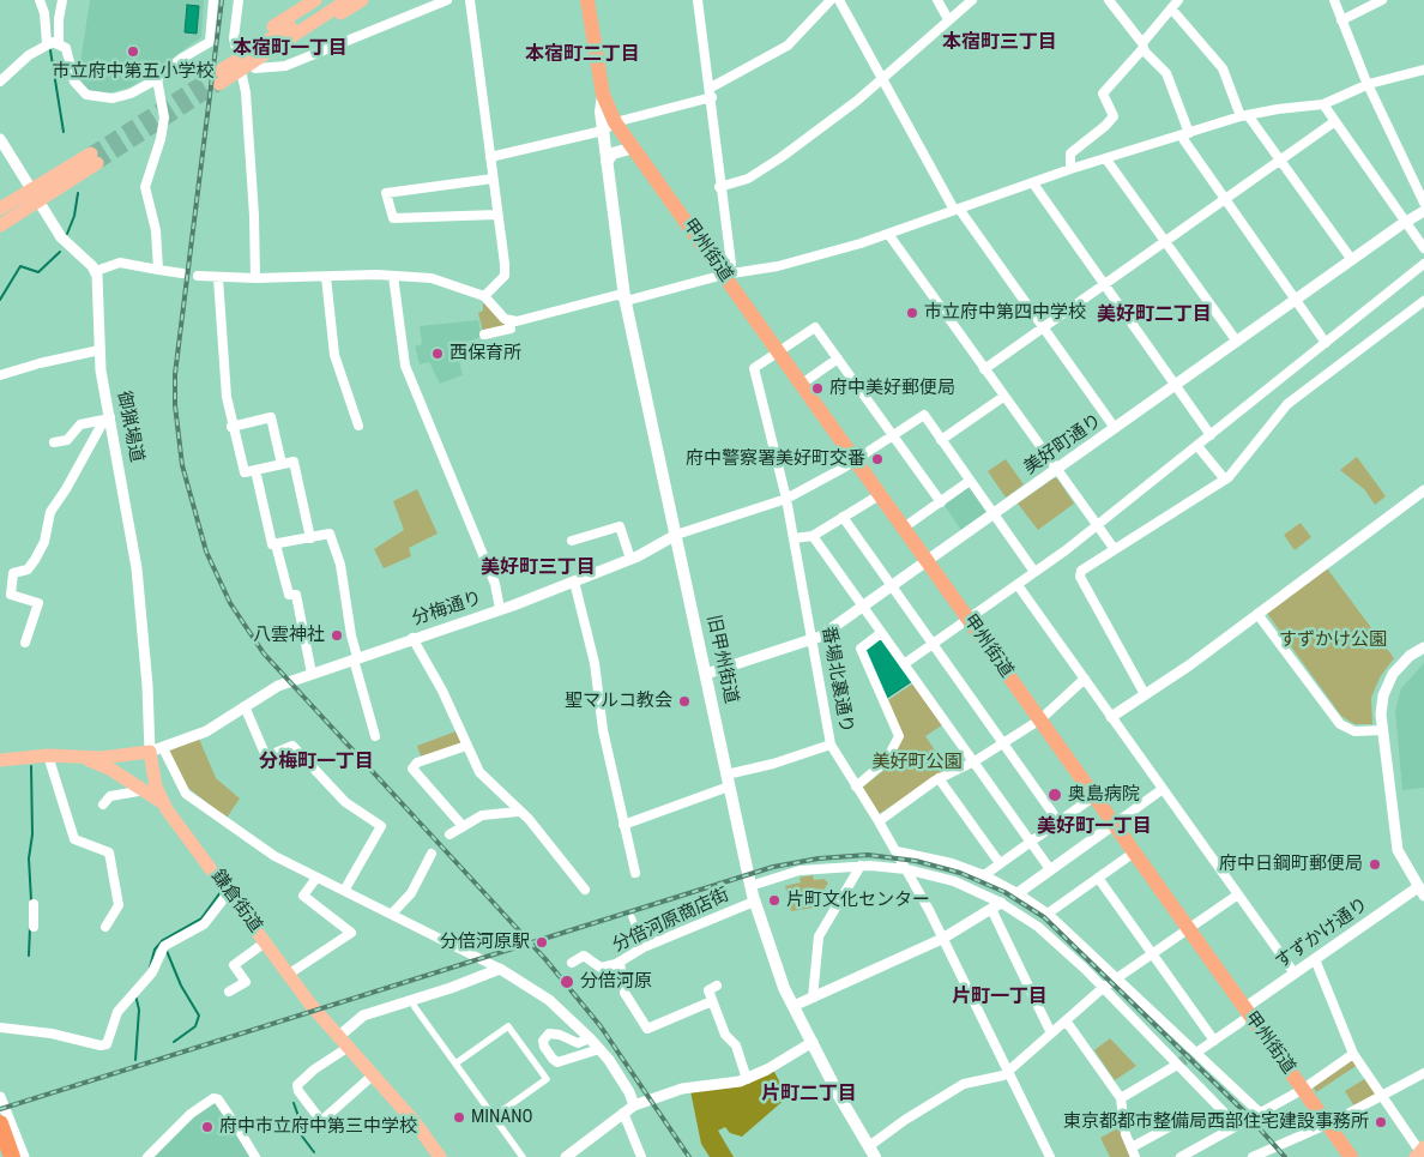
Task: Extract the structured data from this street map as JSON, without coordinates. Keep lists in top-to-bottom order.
{
  "streets": {
    "highway": ["甲州街道"],
    "main road": ["旧甲州街道", "鎌倉街道"],
    "street": [
      "御猟場道",
      "美好町通り",
      "分梅通り",
      "番場北裏通り",
      "分倍河原商店街",
      "すずかけ通り"
    ]
  },
  "crossings": [
    ["甲州街道", "美好町通り"],
    ["甲州街道", "分梅通り"],
    ["甲州街道", "旧甲州街道"],
    ["甲州街道", "番場北裏通り"],
    ["甲州街道", "すずかけ通り"],
    ["御猟場道", "分梅通り"],
    ["御猟場道", "鎌倉街道"],
    ["美好町通り", "旧甲州街道"],
    ["美好町通り", "番場北裏通り"],
    ["分梅通り", "旧甲州街道"],
    ["分梅通り", "番場北裏通り"],
    ["分梅通り", "鎌倉街道"],
    ["旧甲州街道", "分倍河原商店街"]
  ],
  "districts": [
    "本宿町三丁目",
    "本宿町一丁目",
    "本宿町二丁目",
    "美好町二丁目",
    "美好町三丁目",
    "分梅町一丁目",
    "美好町一丁目",
    "片町一丁目",
    "片町二丁目"
  ],
  "parks": ["すずかけ公園", "美好町公園"],
  "places": [
    "市立府中第五小学校",
    "市立府中第四中学校",
    "西保育所",
    "府中美好郵便局",
    "府中警察署美好町交番",
    "八雲神社",
    "聖マルコ教会",
    "奥島病院",
    "府中日鋼町郵便局",
    "片町文化センター",
    "分倍河原駅",
    "分倍河原",
    "MINANO",
    "東京都都市整備局西部住宅建設事務所",
    "府中市立府中第三中学校"
  ]
}
